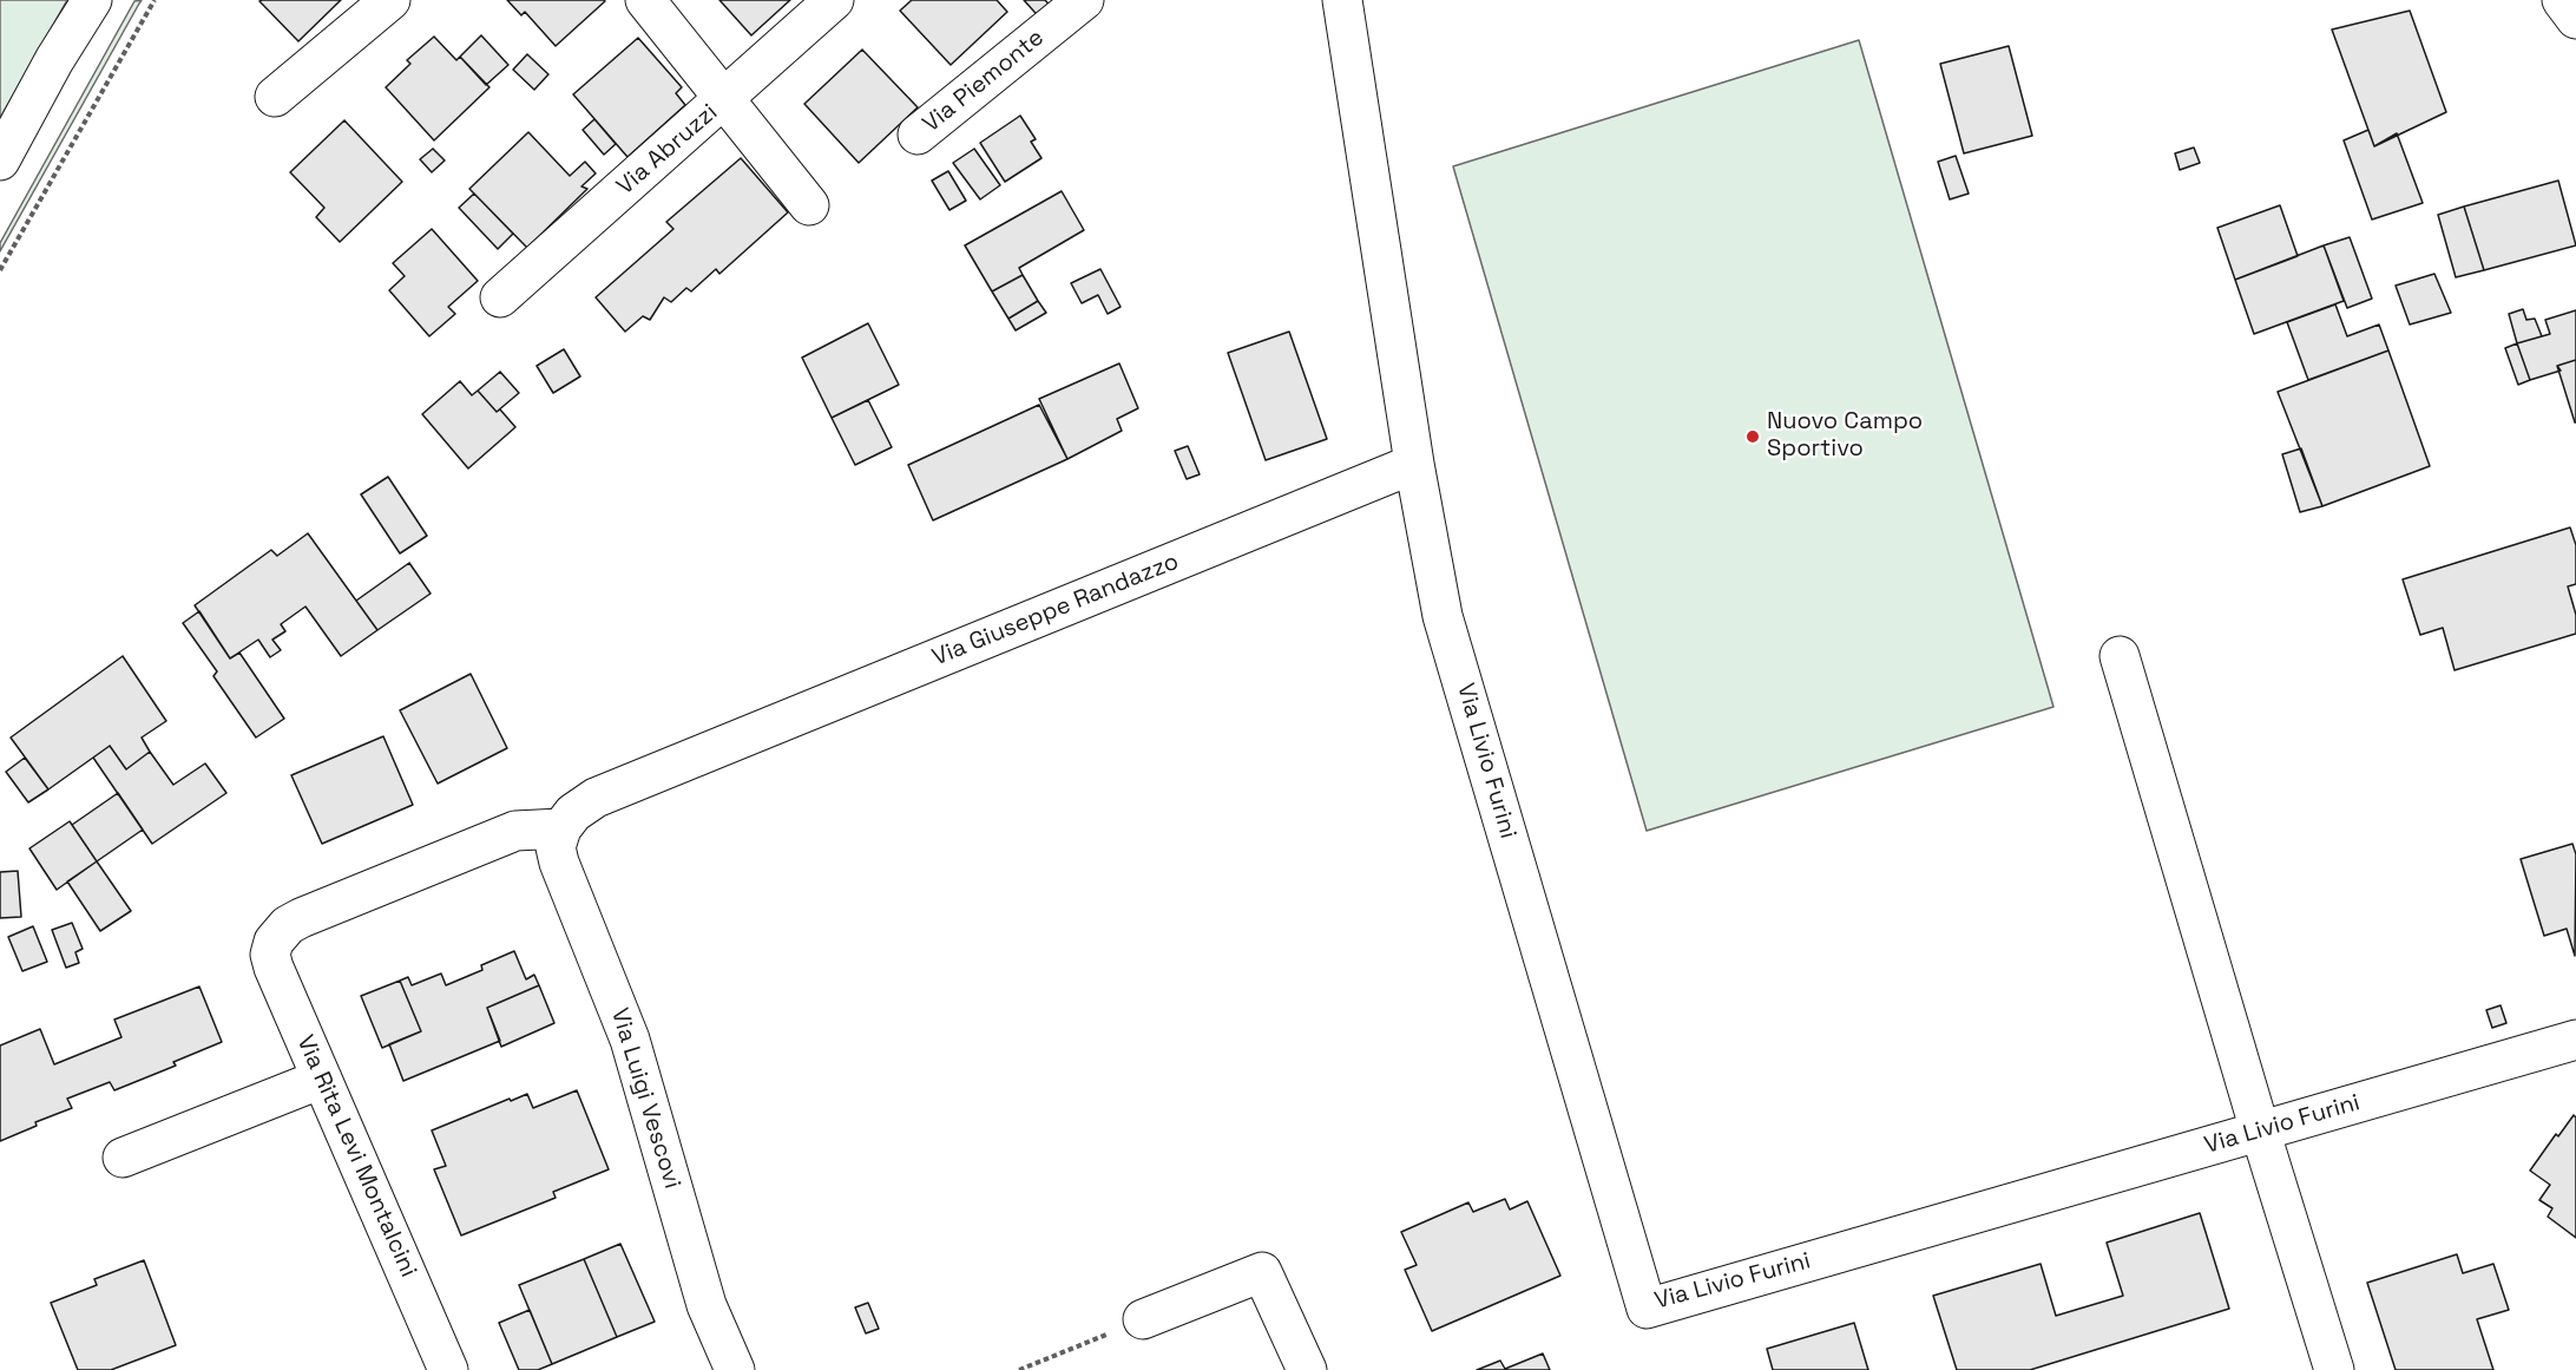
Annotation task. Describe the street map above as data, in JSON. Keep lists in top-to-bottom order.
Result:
{
  "streets": {
    "street": [
      "Via Piemonte",
      "Via Abruzzi",
      "Via Giuseppe Randazzo",
      "Via Livio Furini",
      "Via Luigi Vescovi",
      "Via Rita Levi Montalcini"
    ]
  },
  "crossings": [
    ["Via Giuseppe Randazzo", "Via Livio Furini"],
    ["Via Giuseppe Randazzo", "Via Luigi Vescovi"],
    ["Via Giuseppe Randazzo", "Via Rita Levi Montalcini"],
    ["Via Luigi Vescovi", "Via Rita Levi Montalcini"]
  ],
  "places": ["Nuovo Campo Sportivo"]
}
